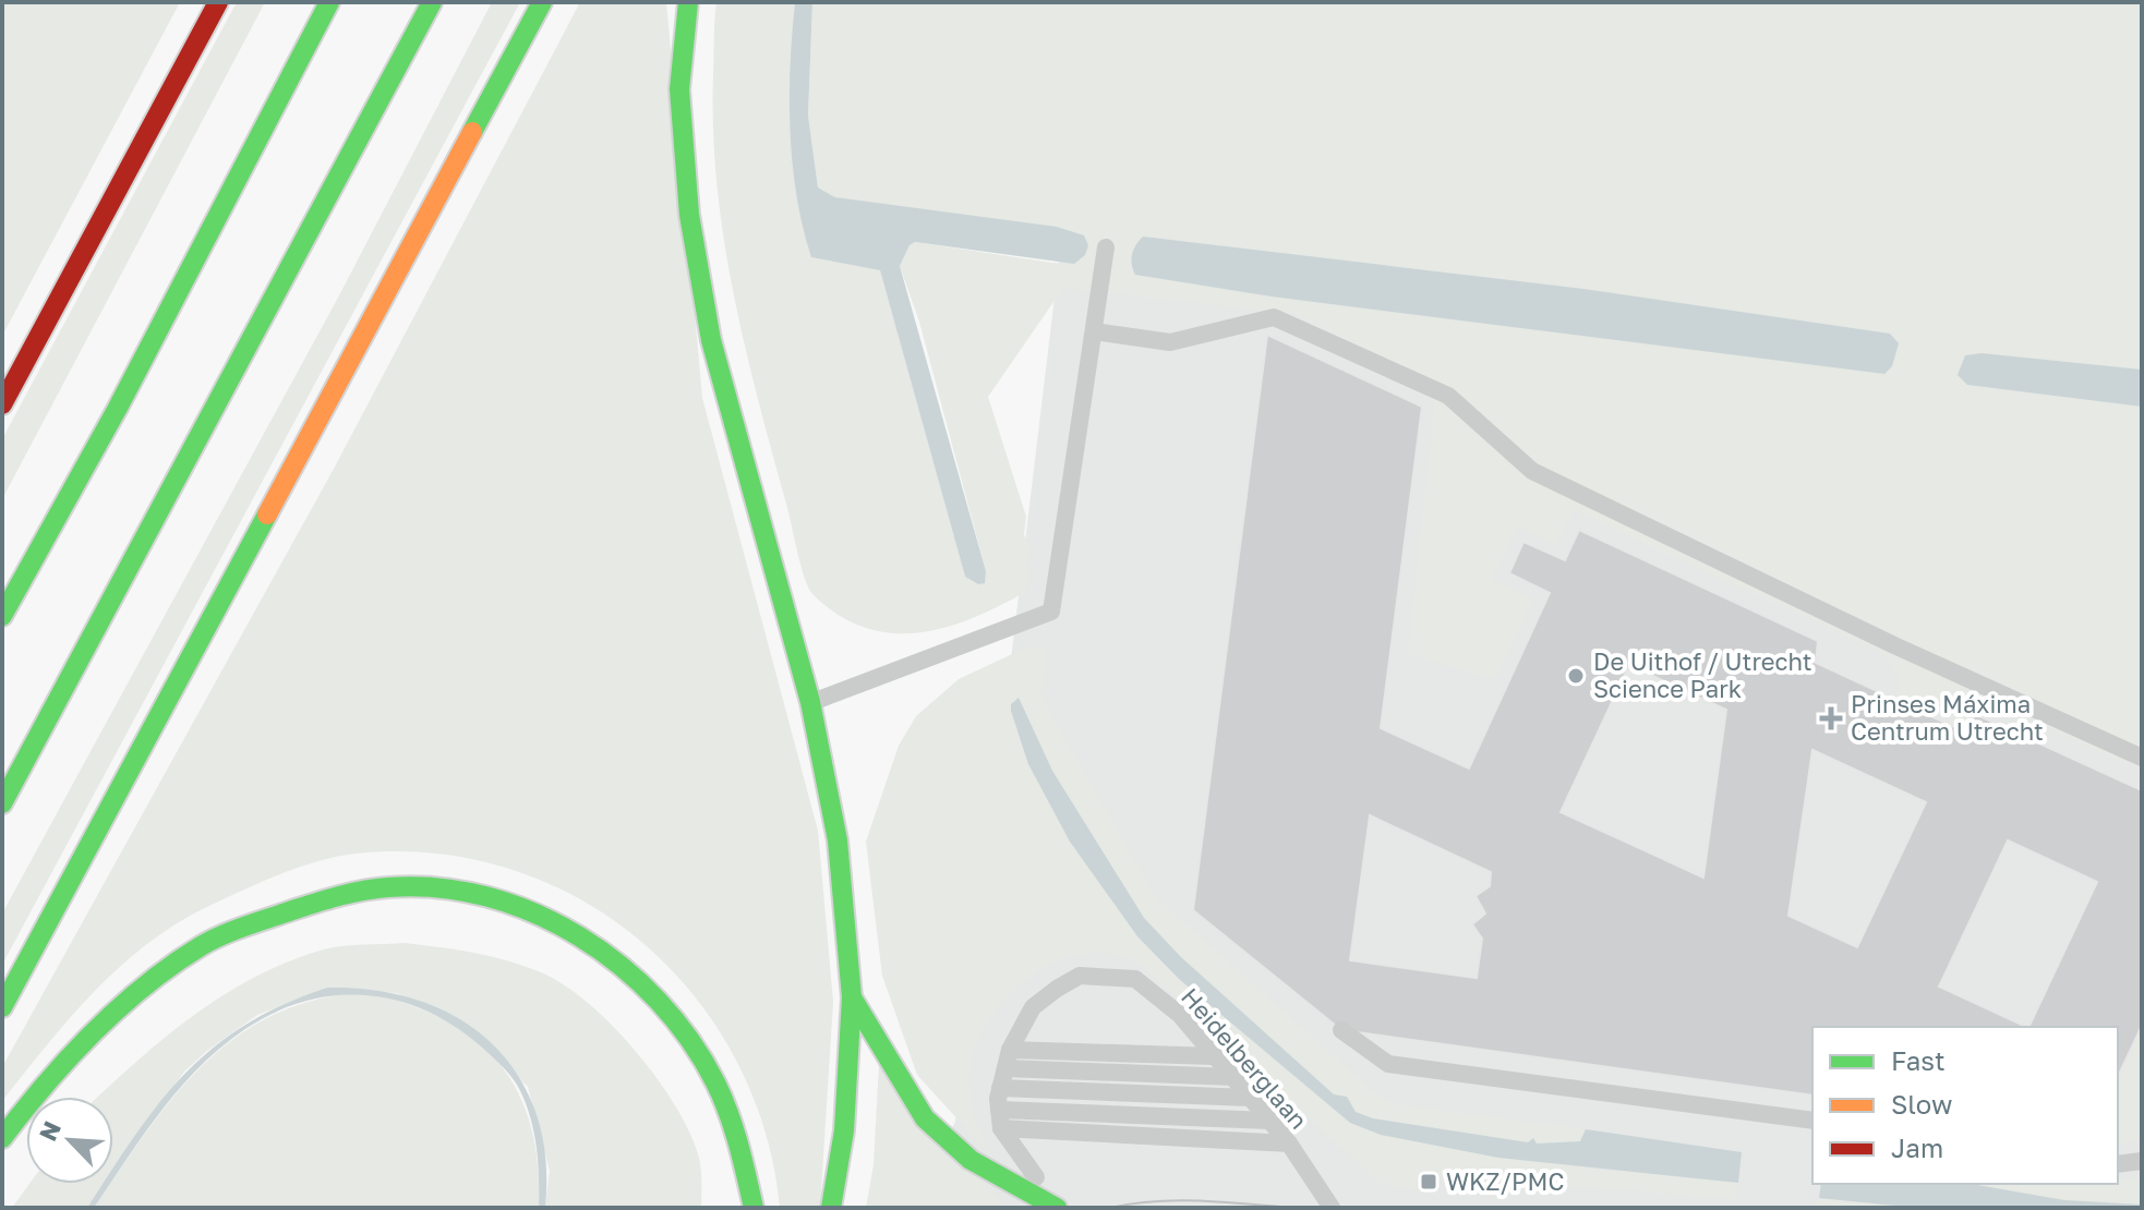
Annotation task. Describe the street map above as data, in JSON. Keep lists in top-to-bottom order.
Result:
{
  "streets": {
    "lane": ["Heidelberglaan"]
  },
  "places": {
    "other": ["De Uithof / Utrecht Science Park"],
    "health": ["Prinses Máxima Centrum Utrecht"],
    "transit": ["WKZ/PMC"]
  },
  "legend": ["Fast", "Slow", "Jam"],
  "north": "top left"
}
